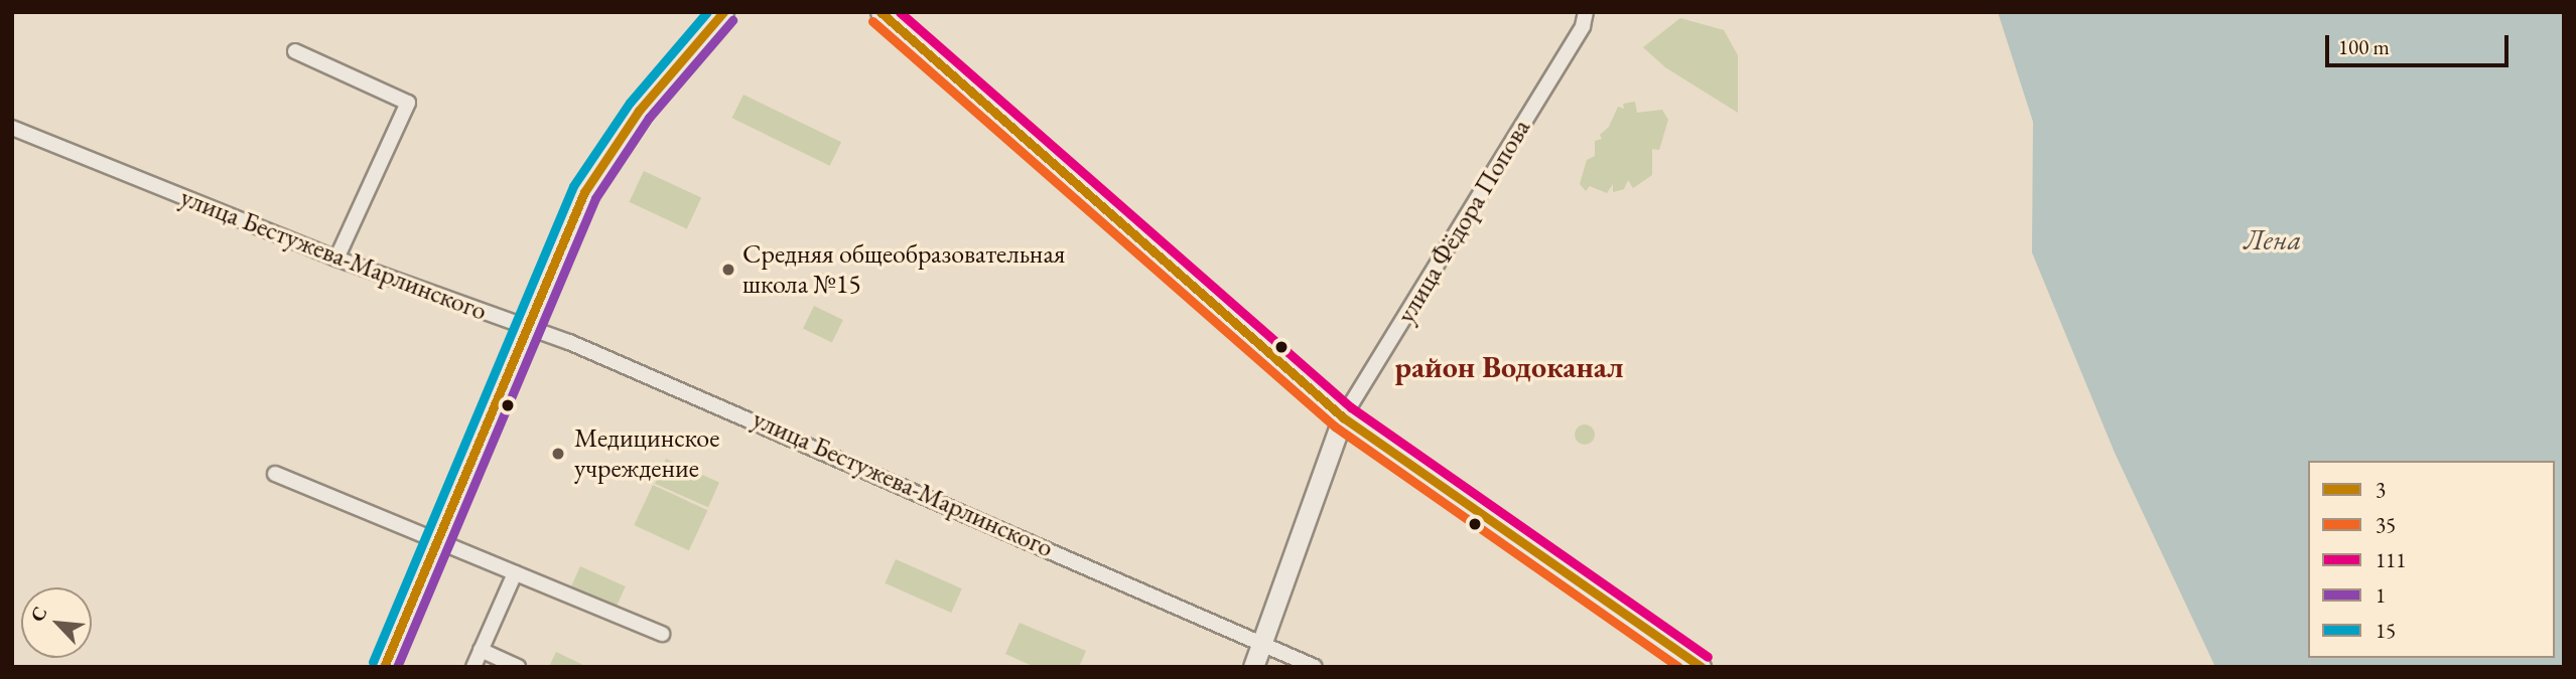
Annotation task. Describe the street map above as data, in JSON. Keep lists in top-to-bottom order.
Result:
{
  "streets": {
    "main road": ["улица Фёдора Попова"],
    "street": ["улица Бестужева-Марлинского"]
  },
  "crossings": [
    ["улица Фёдора Попова", "улица Бестужева-Марлинского"]
  ],
  "districts": ["район Водоканал"],
  "water": ["Лена"],
  "places": ["Средняя общеобразовательная школа №15", "Медицинское учреждение"],
  "lines": [
    "transit line 3",
    "transit line 111",
    "transit line 15",
    "transit line 1",
    "transit line 35"
  ],
  "legend": [
    "3",
    "35",
    "111",
    "1",
    "15"
  ],
  "scale_bar": "100 m",
  "north": "top left"
}
